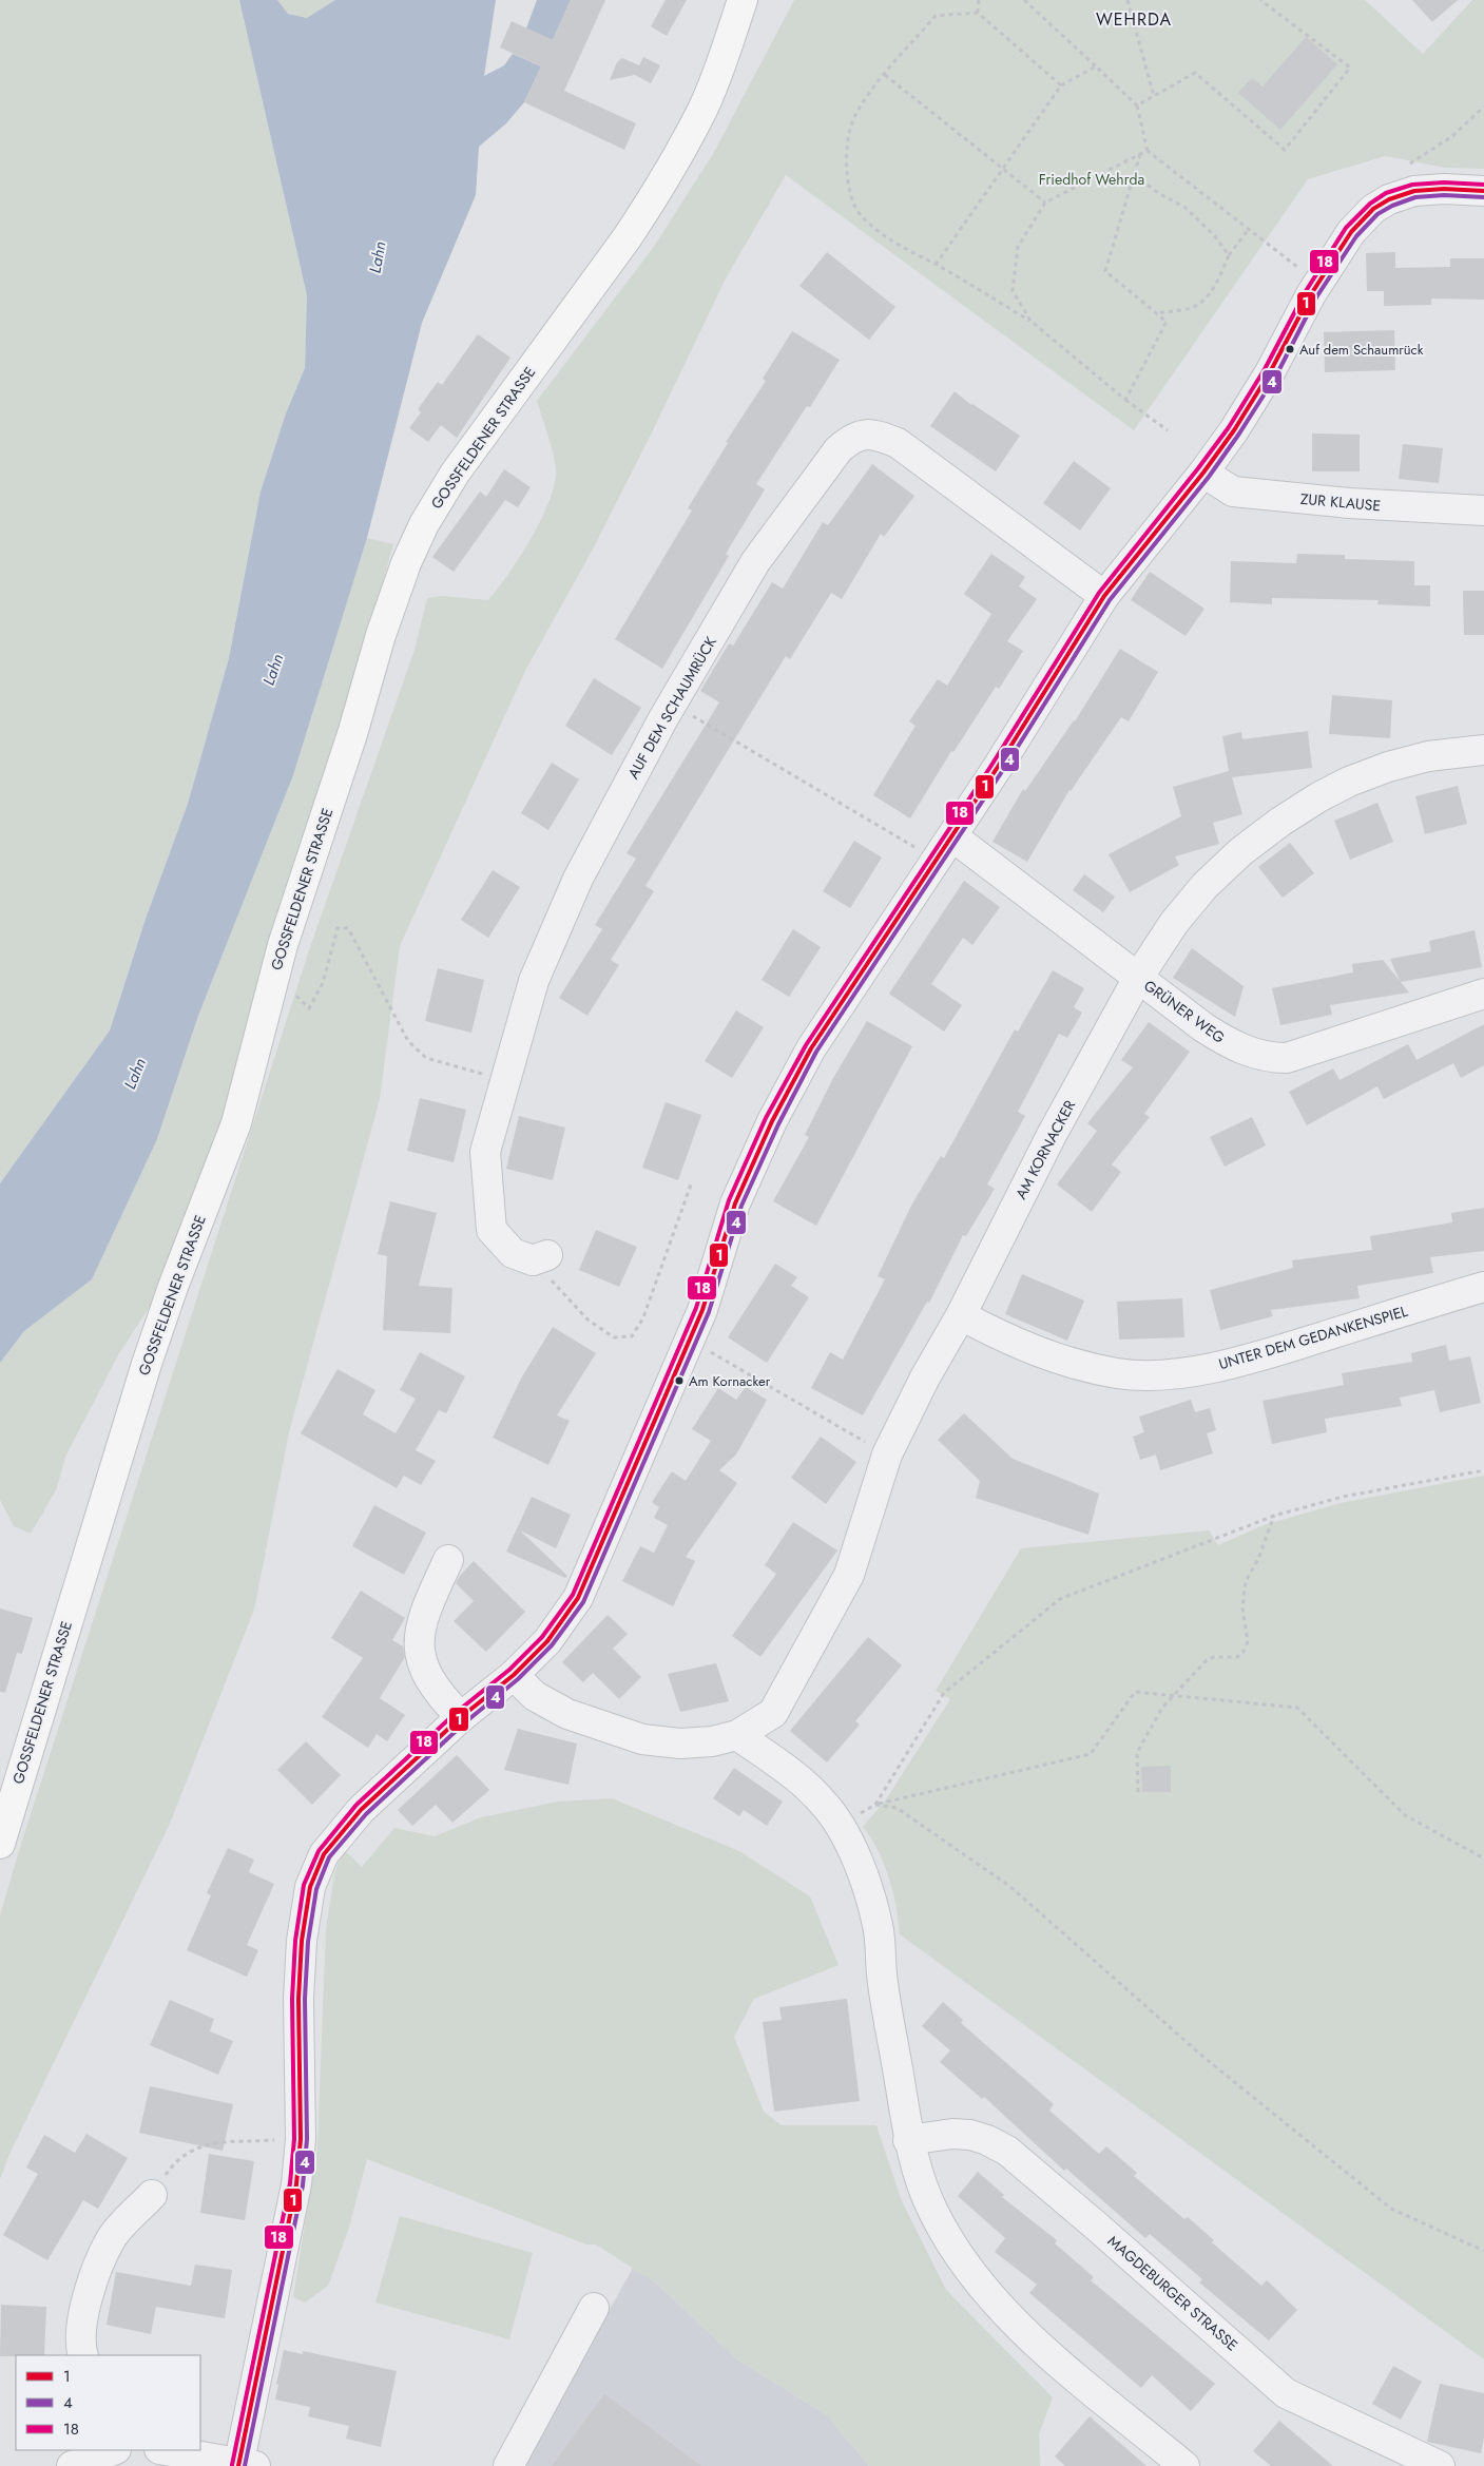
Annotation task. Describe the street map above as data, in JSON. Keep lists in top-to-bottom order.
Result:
{
  "streets": {
    "main road": ["GOSSFELDENER STRASSE"],
    "street": [
      "ZUR KLAUSE",
      "AUF DEM SCHAUMRÜCK",
      "GRÜNER WEG",
      "AM KORNACKER",
      "UNTER DEM GEDANKENSPIEL",
      "MAGDEBURGER STRASSE"
    ]
  },
  "crossings": [
    ["GRÜNER WEG", "AM KORNACKER"],
    ["AM KORNACKER", "UNTER DEM GEDANKENSPIEL"]
  ],
  "districts": ["WEHRDA"],
  "water": ["Lahn"],
  "parks": ["Friedhof Wehrda"],
  "places": ["Auf dem Schaumrück", "Am Kornacker"],
  "lines": ["transit line 18", "transit line 1", "transit line 4"],
  "legend": ["1", "4", "18"]
}
